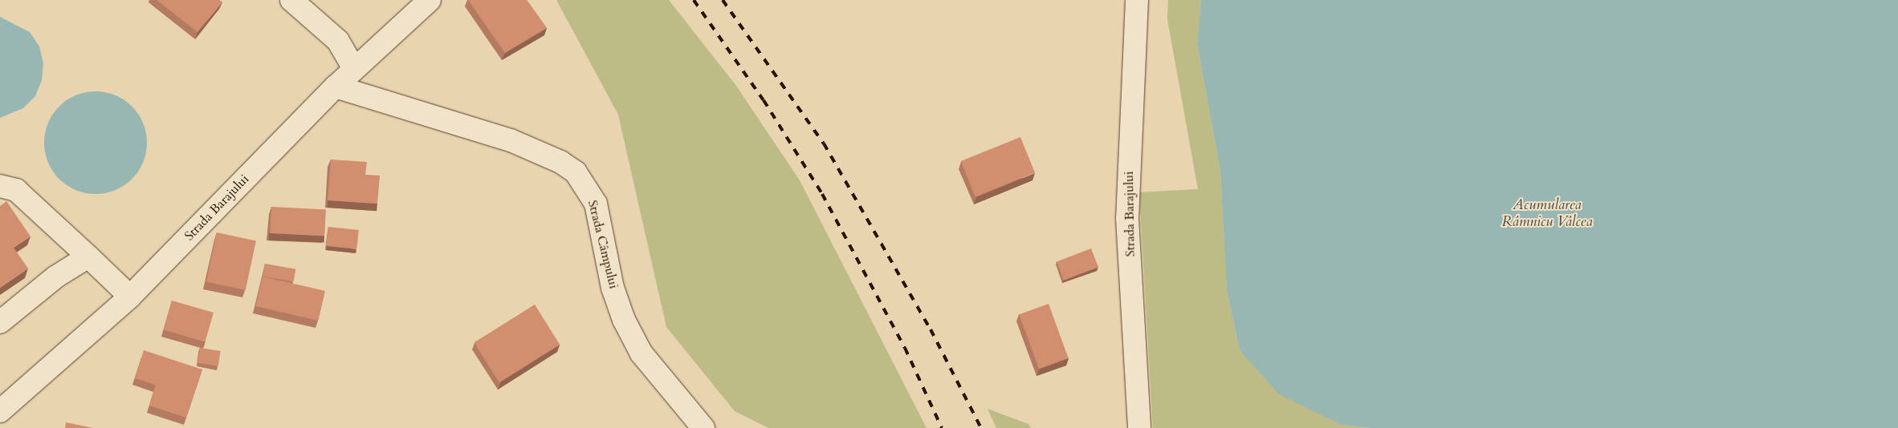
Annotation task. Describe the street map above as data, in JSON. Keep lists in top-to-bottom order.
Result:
{
  "streets": {
    "street": ["Strada Barajului", "Strada Câmpului"]
  },
  "crossings": [
    ["Strada Barajului", "Strada Câmpului"]
  ],
  "water": ["Acumularea Râmnicu Vâlcea"]
}
